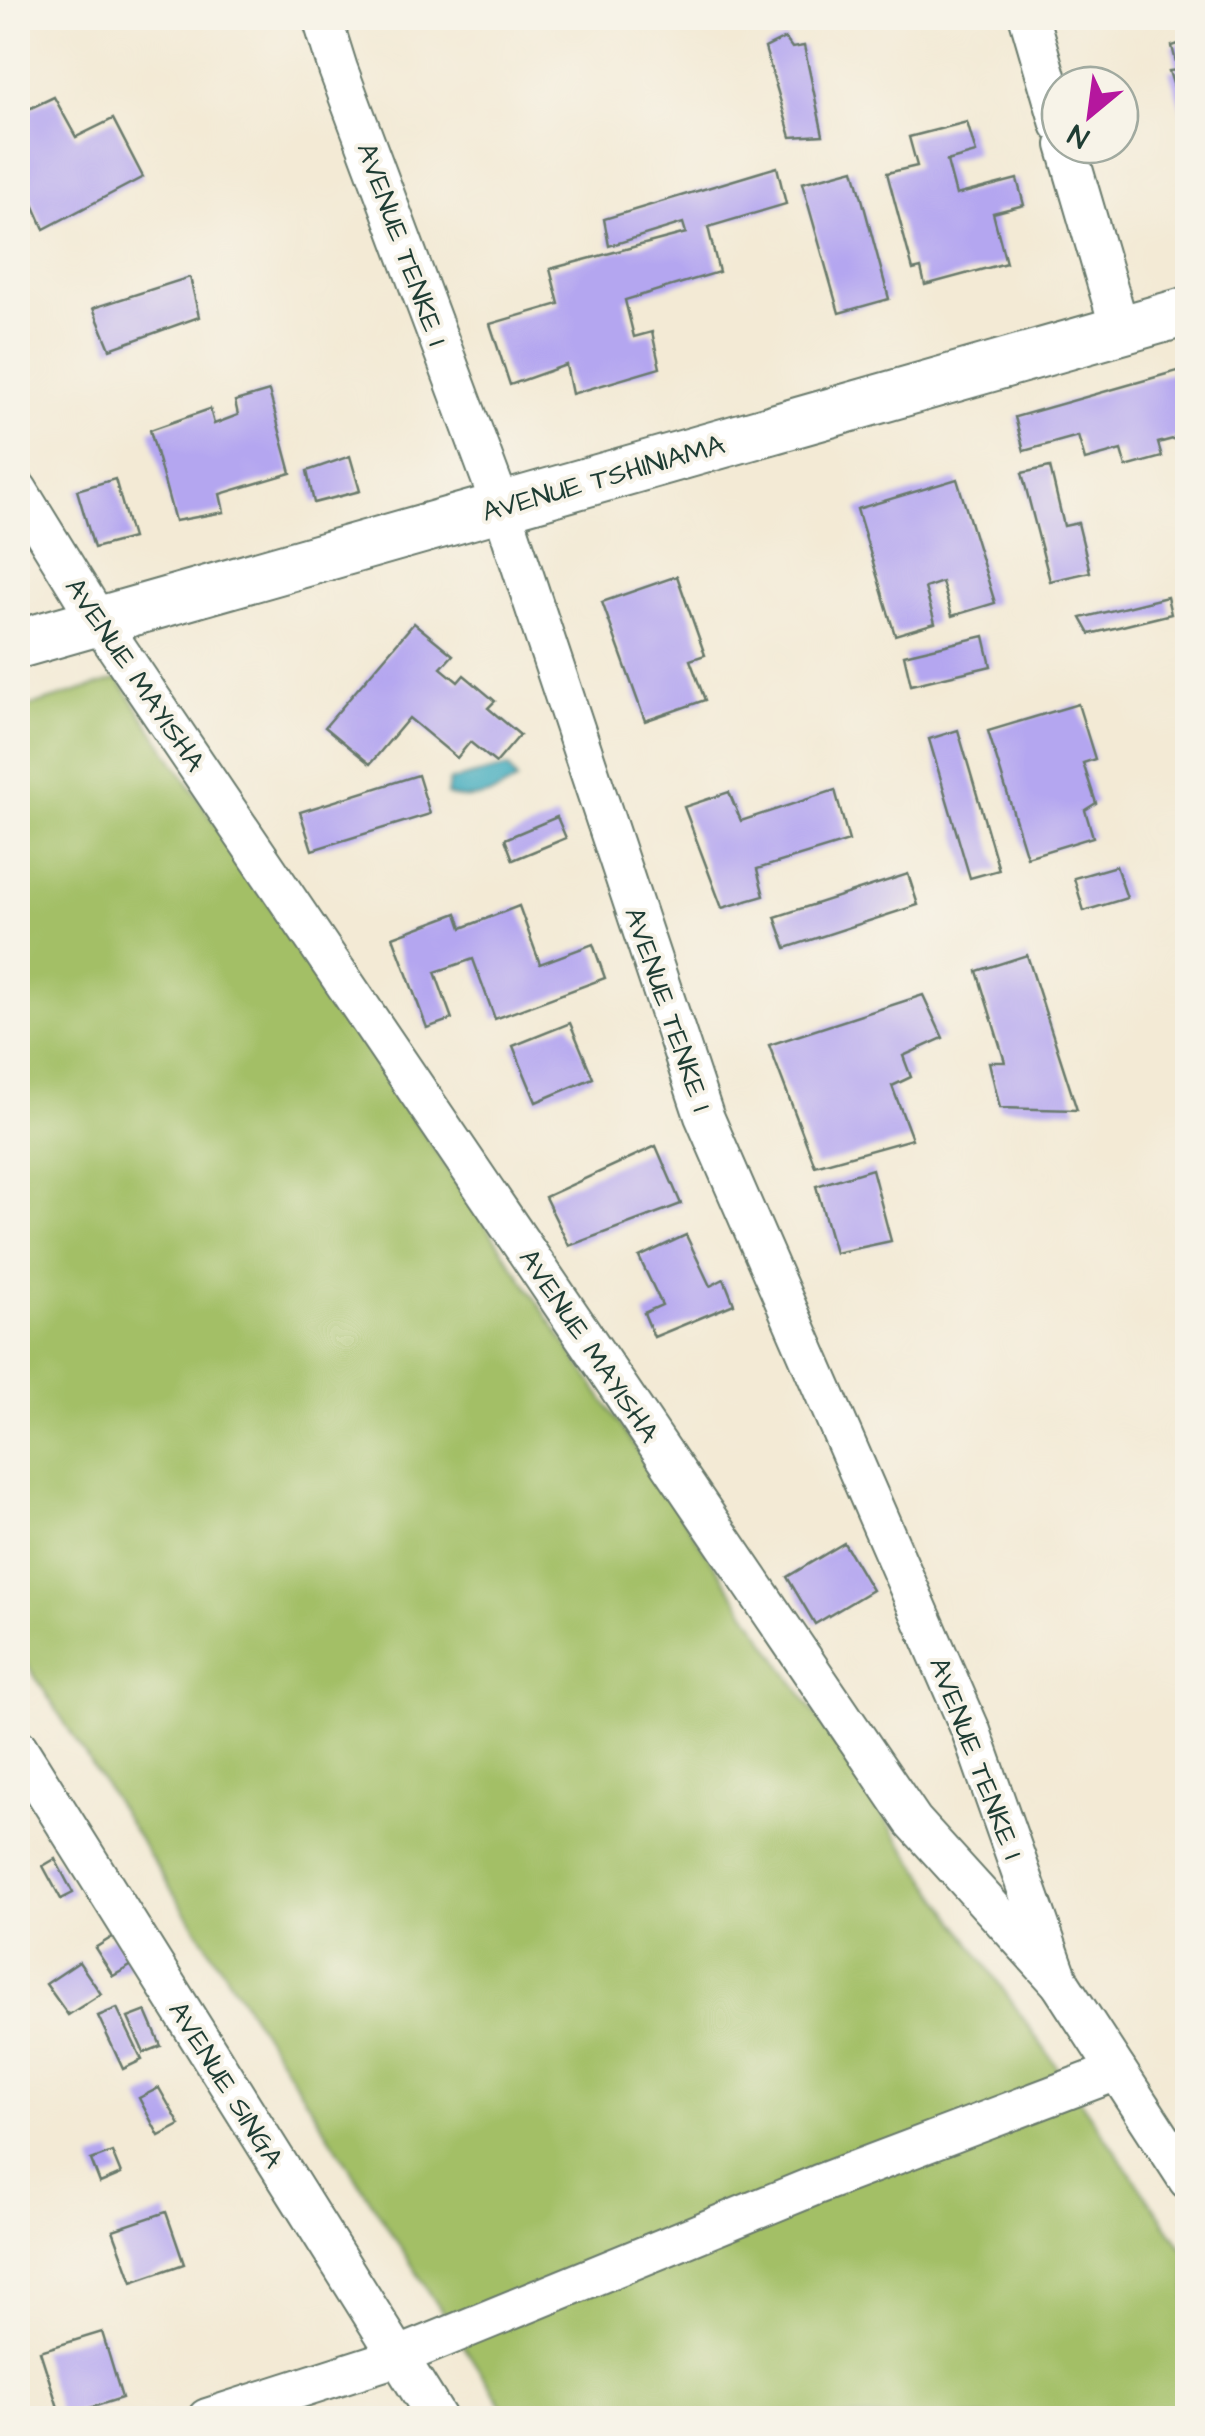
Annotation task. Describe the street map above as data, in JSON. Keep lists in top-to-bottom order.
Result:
{
  "streets": {
    "street": [
      "AVENUE TENKE I",
      "AVENUE TSHINIAMA",
      "AVENUE MAYISHA",
      "AVENUE SINGA"
    ]
  },
  "crossings": [
    ["AVENUE TENKE I", "AVENUE TSHINIAMA"],
    ["AVENUE TENKE I", "AVENUE MAYISHA"],
    ["AVENUE TSHINIAMA", "AVENUE MAYISHA"]
  ],
  "north": "bottom left"
}
